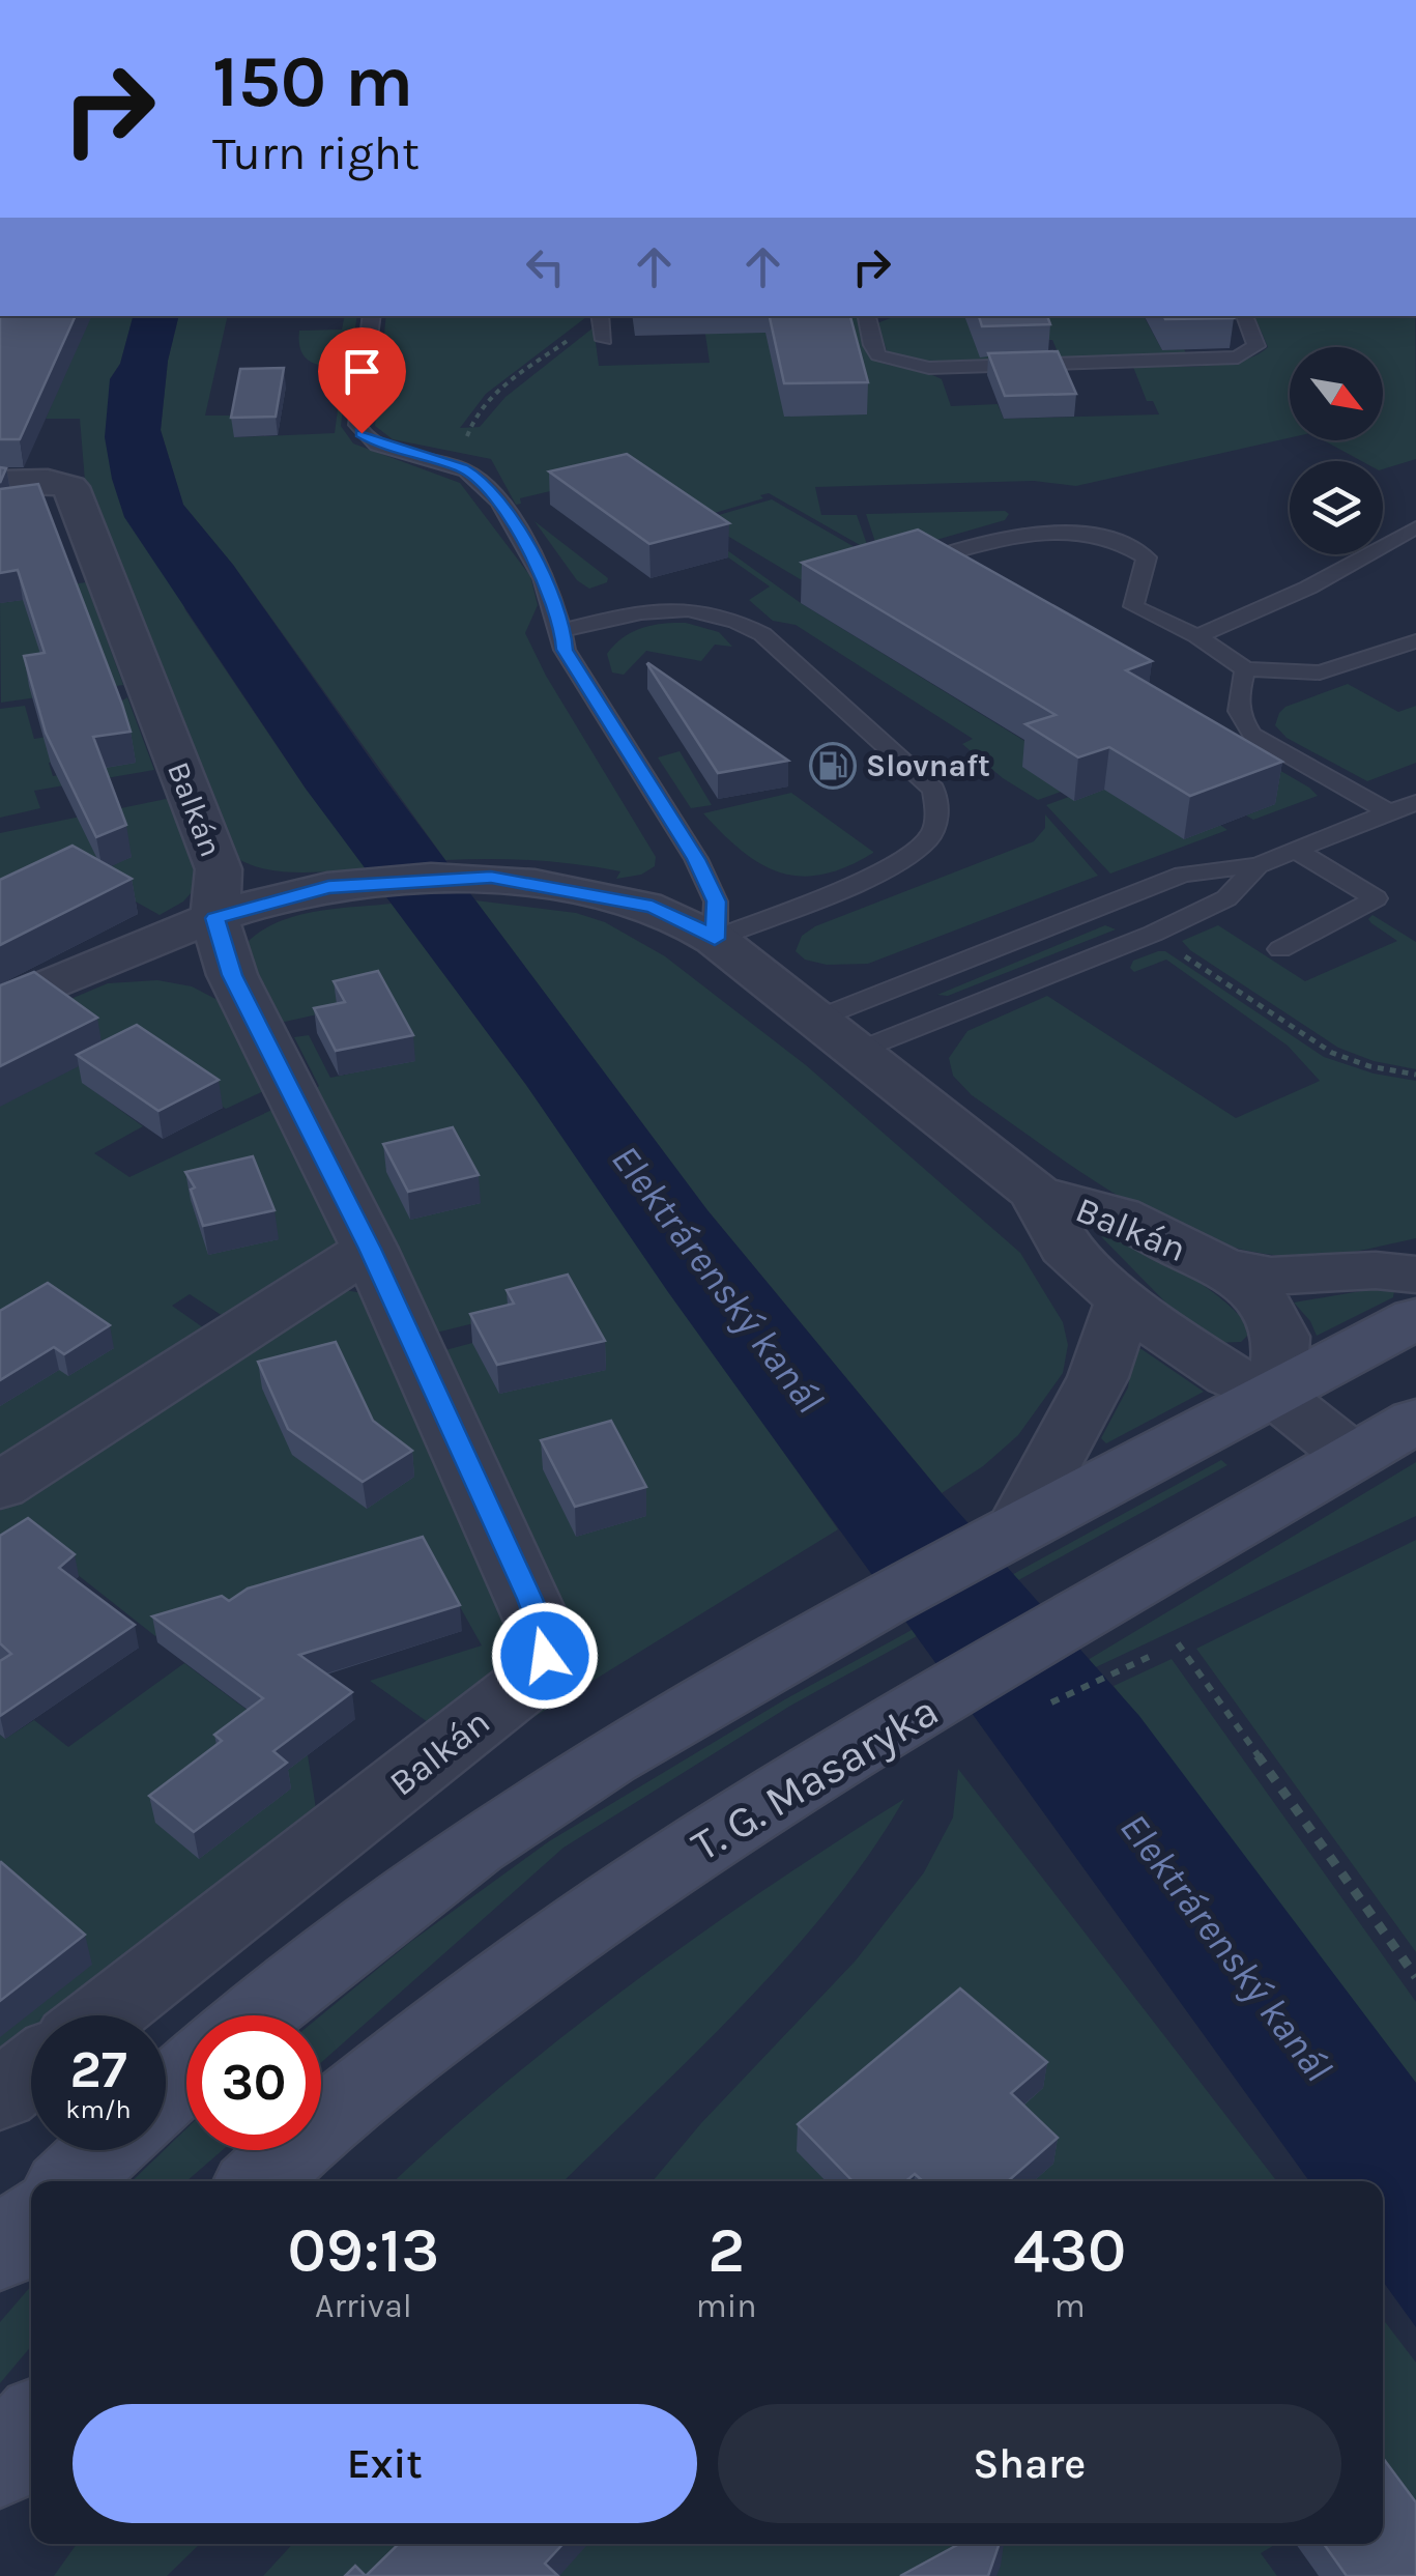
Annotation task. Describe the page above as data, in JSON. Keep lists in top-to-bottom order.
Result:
{
  "streets": {
    "street": ["Balkán", "T. G. Masaryka"]
  },
  "crossings": [
    ["Balkán", "T. G. Masaryka"]
  ],
  "water": ["Elektrárenský kanál"],
  "places": {
    "fuel station": ["Slovnaft"]
  },
  "north": "bottom right",
  "page": {
    "turn": ["150 m", "Turn right"],
    "speed": "27 km/h",
    "limit": "30",
    "eta": [
      "09:13",
      "Arrival",
      "2",
      "min",
      "430",
      "m"
    ],
    "buttons": ["Exit", "Share"]
  }
}
